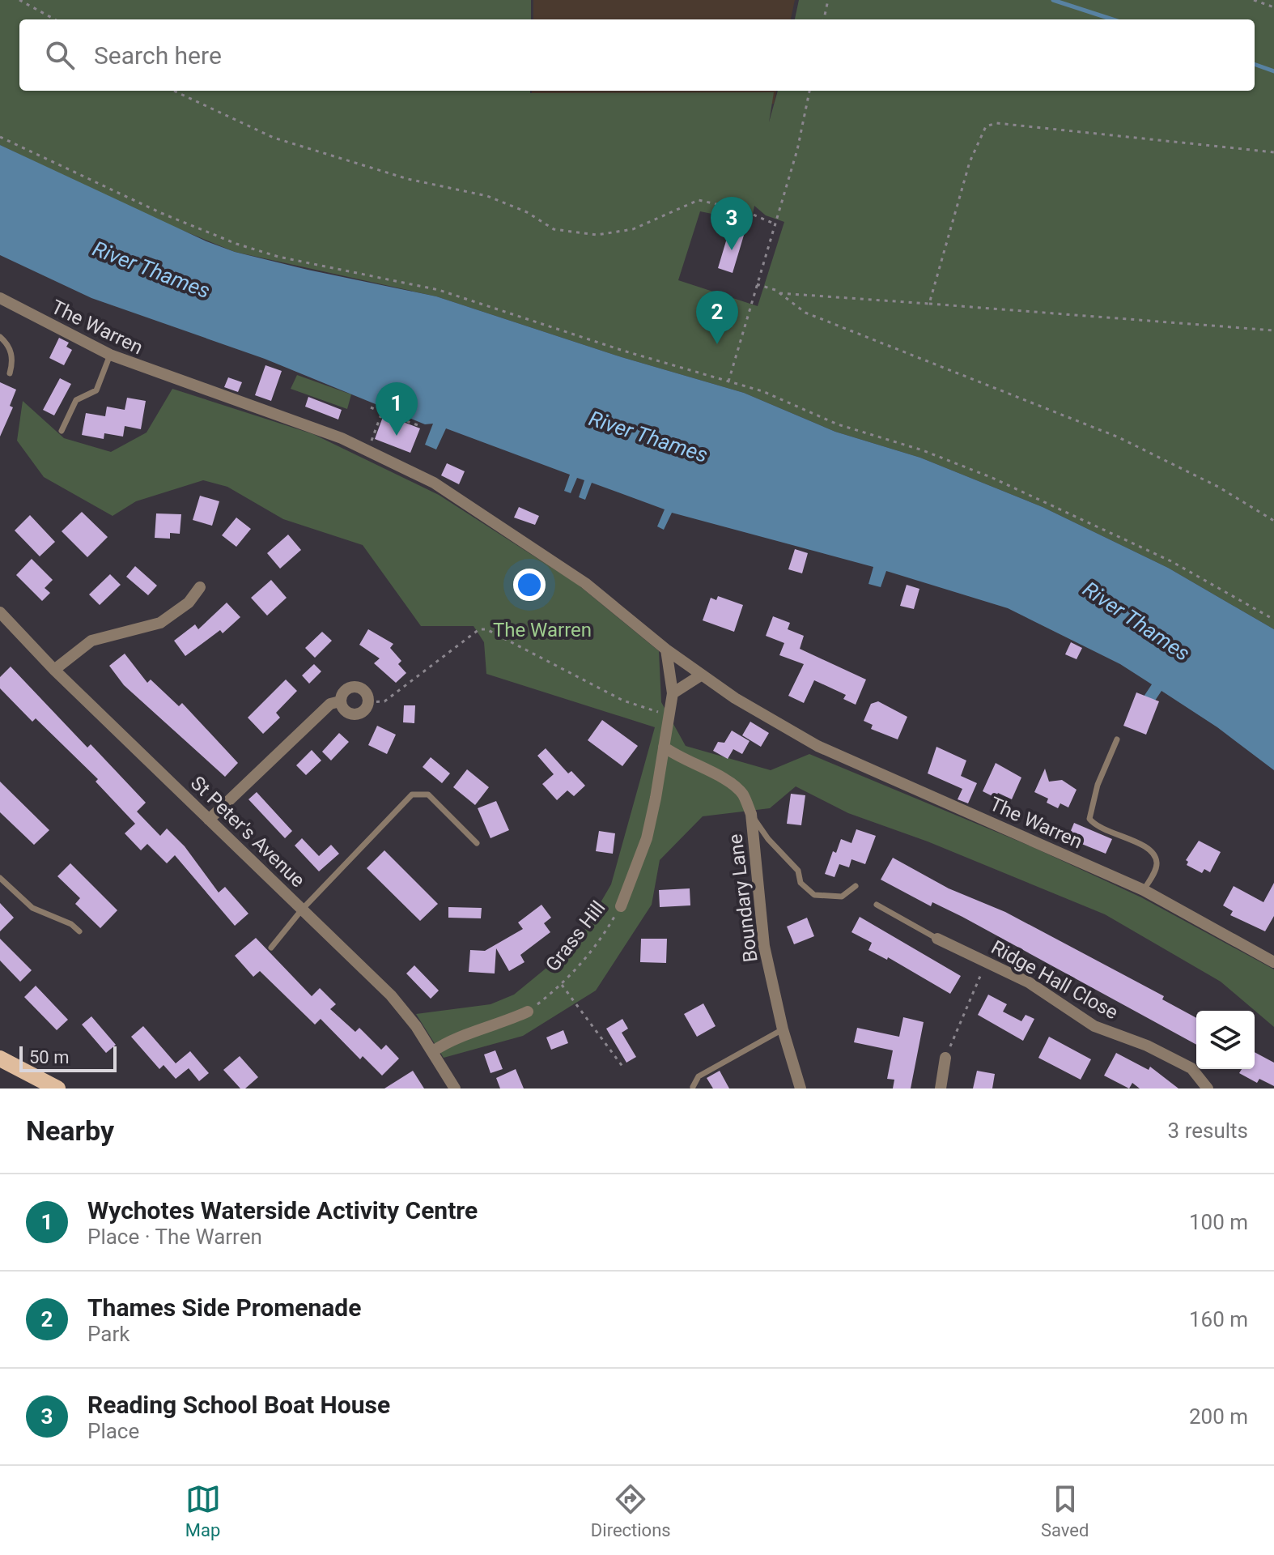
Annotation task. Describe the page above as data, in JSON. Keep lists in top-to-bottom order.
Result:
{
  "streets": {
    "street": [
      "The Warren",
      "St Peter's Avenue",
      "Boundary Lane",
      "Grass Hill",
      "Ridge Hall Close"
    ]
  },
  "crossings": [
    ["The Warren", "Grass Hill"],
    ["Boundary Lane", "Grass Hill"]
  ],
  "water": ["River Thames"],
  "parks": ["The Warren"],
  "scale_bar": "50 m",
  "page": {
    "search": "Search here",
    "pins": ["3", "2", "1"],
    "scale": "50 m",
    "heading": ["Nearby", "3 results"],
    "list": [
      {
        "mark": "1",
        "name": "Wychotes Waterside Activity Centre",
        "note": "Place · The Warren",
        "value": "100 m"
      },
      {
        "mark": "2",
        "name": "Thames Side Promenade",
        "note": "Park",
        "value": "160 m"
      },
      {
        "mark": "3",
        "name": "Reading School Boat House",
        "note": "Place",
        "value": "200 m"
      }
    ],
    "nav": ["Map", "Directions", "Saved"]
  }
}
